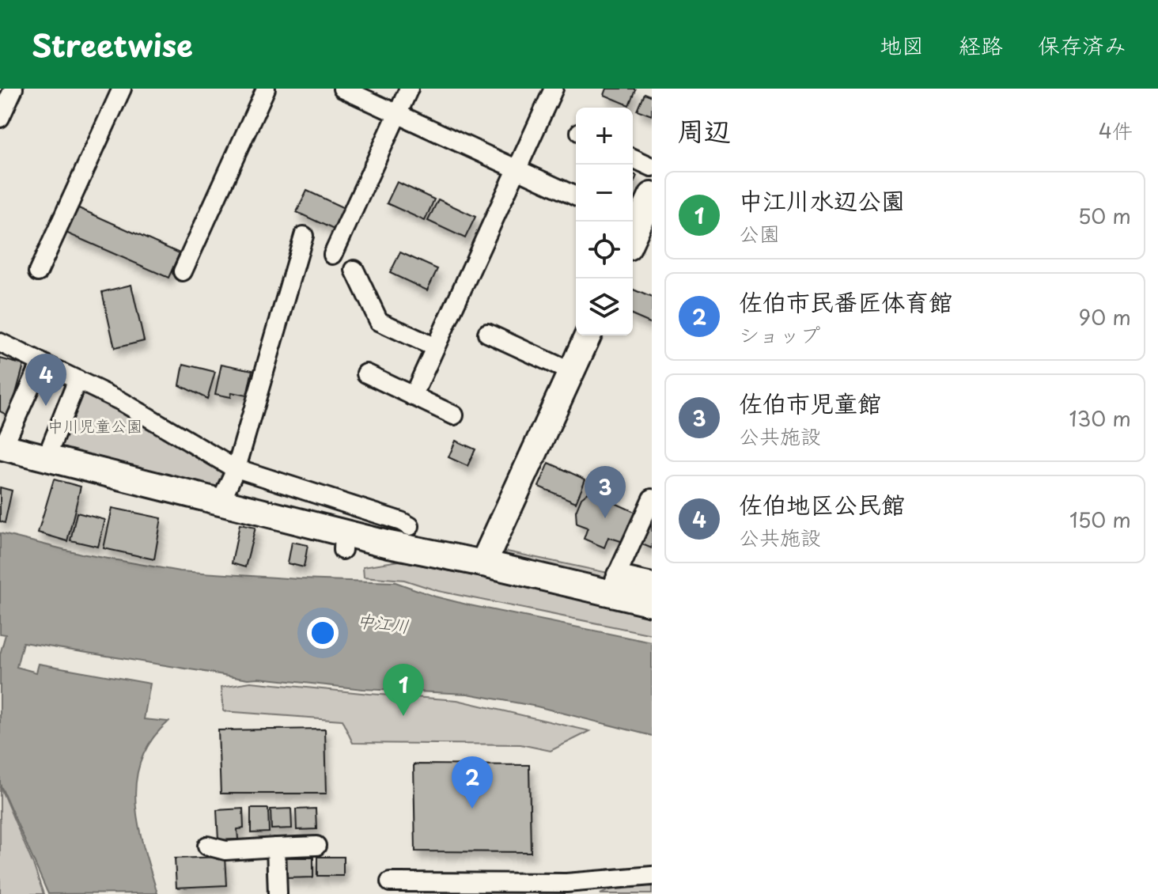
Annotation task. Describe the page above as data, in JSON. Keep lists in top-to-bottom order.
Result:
{
  "water": ["中江川"],
  "parks": ["中川児童公園"],
  "page": {
    "header": "Streetwise",
    "nav": ["地図", "経路", "保存済み"],
    "heading": ["周辺", "4件"],
    "map_buttons": ["+", "−"],
    "list": [
      {
        "mark": "1",
        "name": "中江川水辺公園",
        "note": "公園",
        "value": "50 m"
      },
      {
        "mark": "2",
        "name": "佐伯市民番匠体育館",
        "note": "ショップ",
        "value": "90 m"
      },
      {
        "mark": "3",
        "name": "佐伯市児童館",
        "note": "公共施設",
        "value": "130 m"
      },
      {
        "mark": "4",
        "name": "佐伯地区公民館",
        "note": "公共施設",
        "value": "150 m"
      }
    ],
    "pins": [
      "4",
      "3",
      "1",
      "2"
    ]
  }
}
